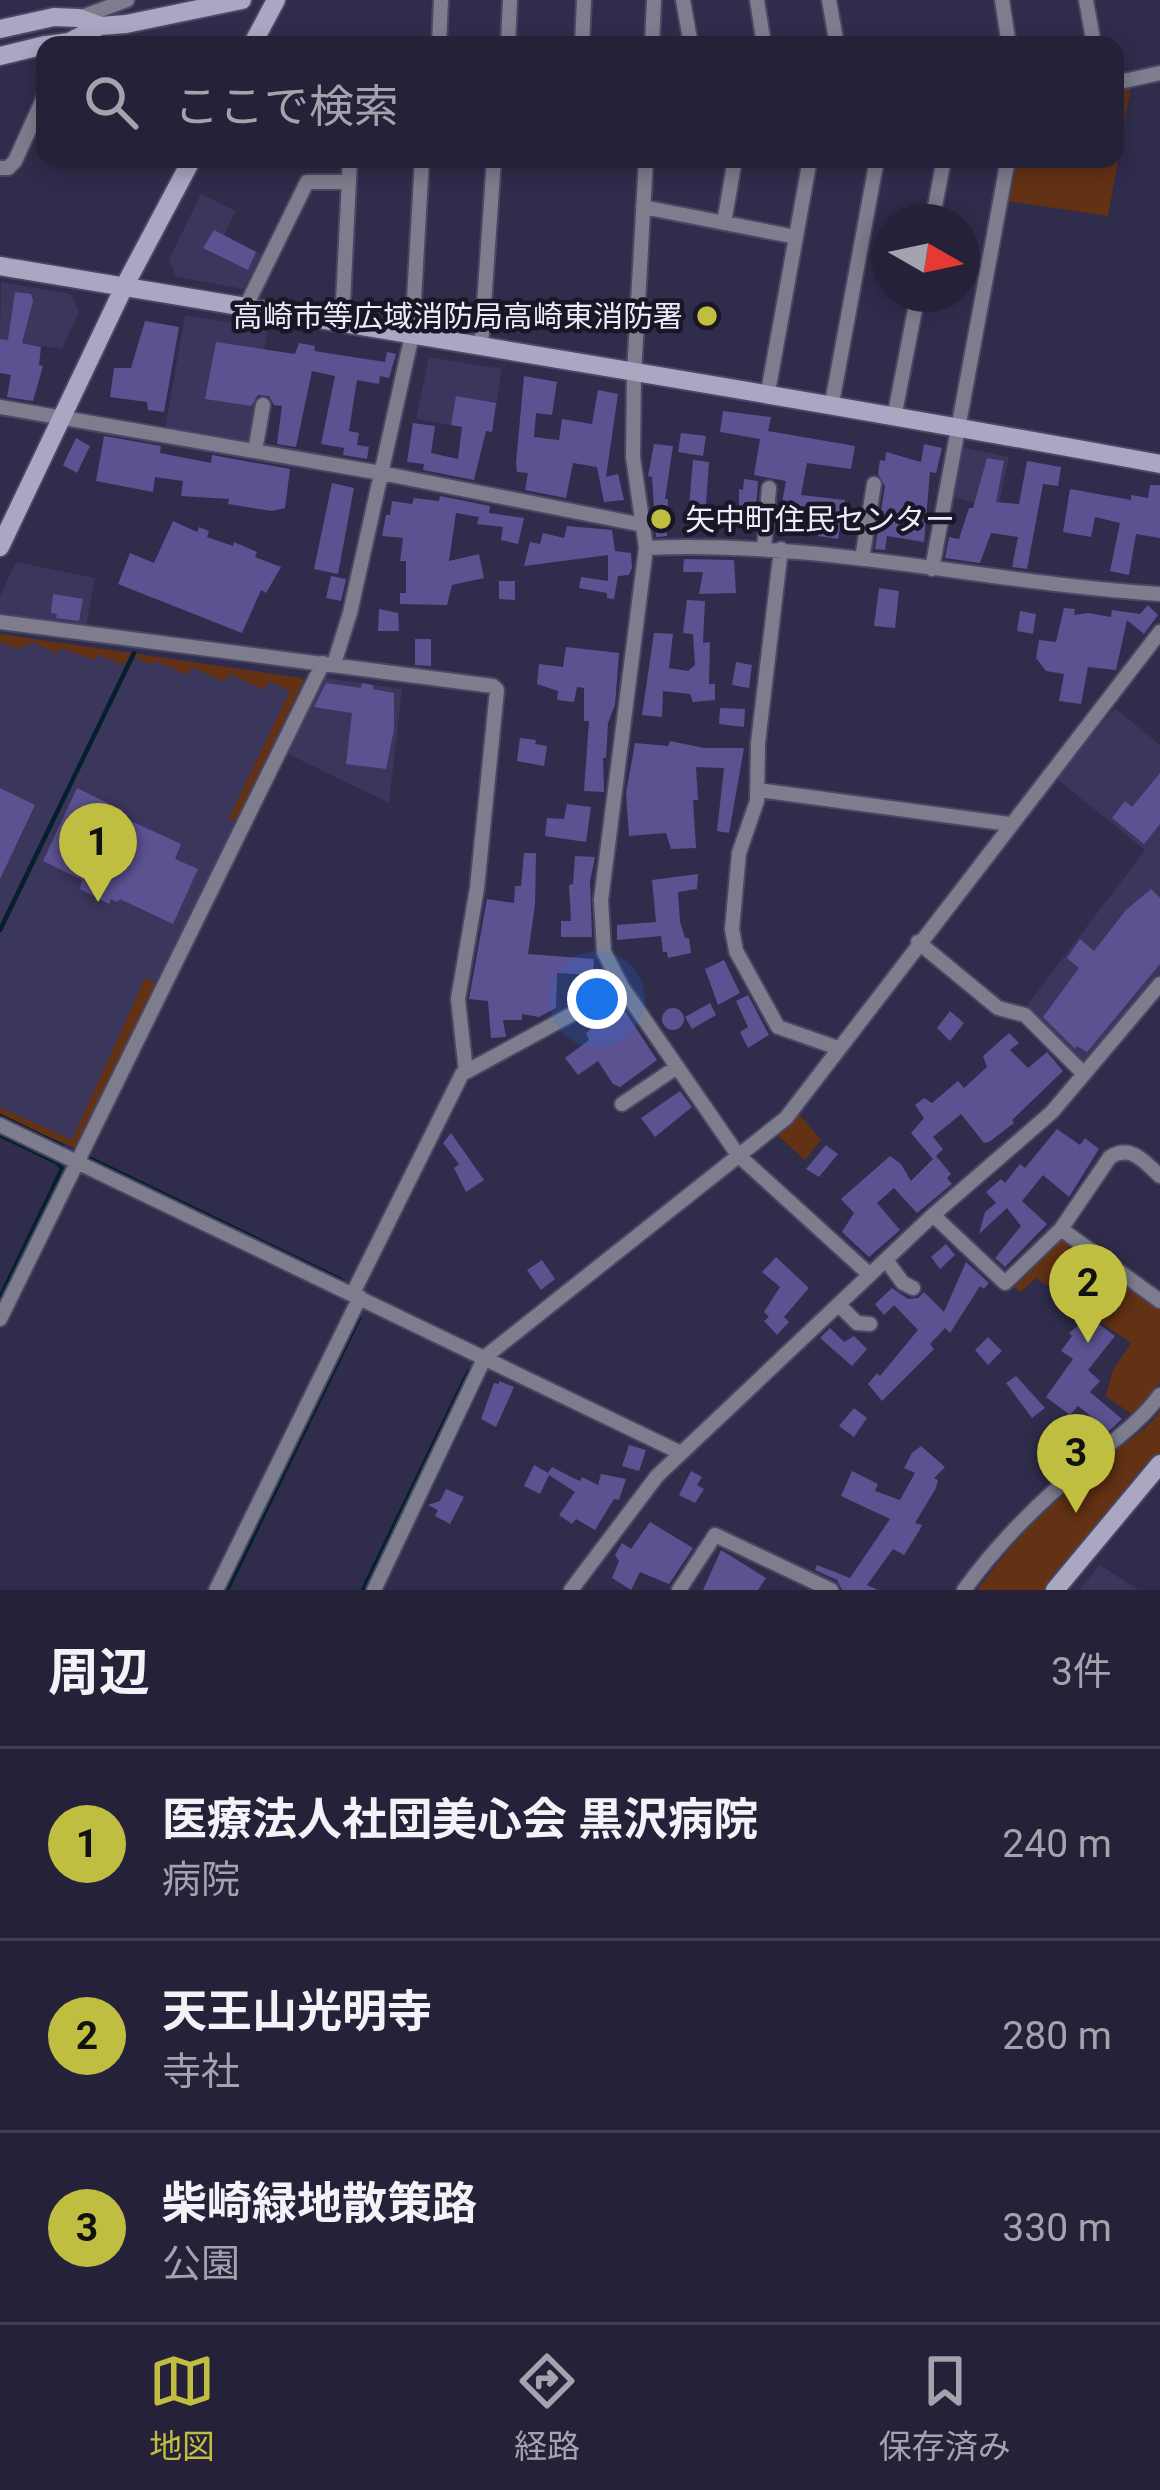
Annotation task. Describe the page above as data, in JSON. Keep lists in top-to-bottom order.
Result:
{
  "places": ["高崎市等広域消防局高崎東消防署", "矢中町住民センター"],
  "north": "right",
  "page": {
    "search": "ここで検索",
    "pins": ["1", "2", "3"],
    "heading": ["周辺", "3件"],
    "list": [
      {
        "mark": "1",
        "name": "医療法人社団美心会 黒沢病院",
        "note": "病院",
        "value": "240 m"
      },
      {
        "mark": "2",
        "name": "天王山光明寺",
        "note": "寺社",
        "value": "280 m"
      },
      {
        "mark": "3",
        "name": "柴崎緑地散策路",
        "note": "公園",
        "value": "330 m"
      }
    ],
    "nav": ["地図", "経路", "保存済み"]
  }
}
